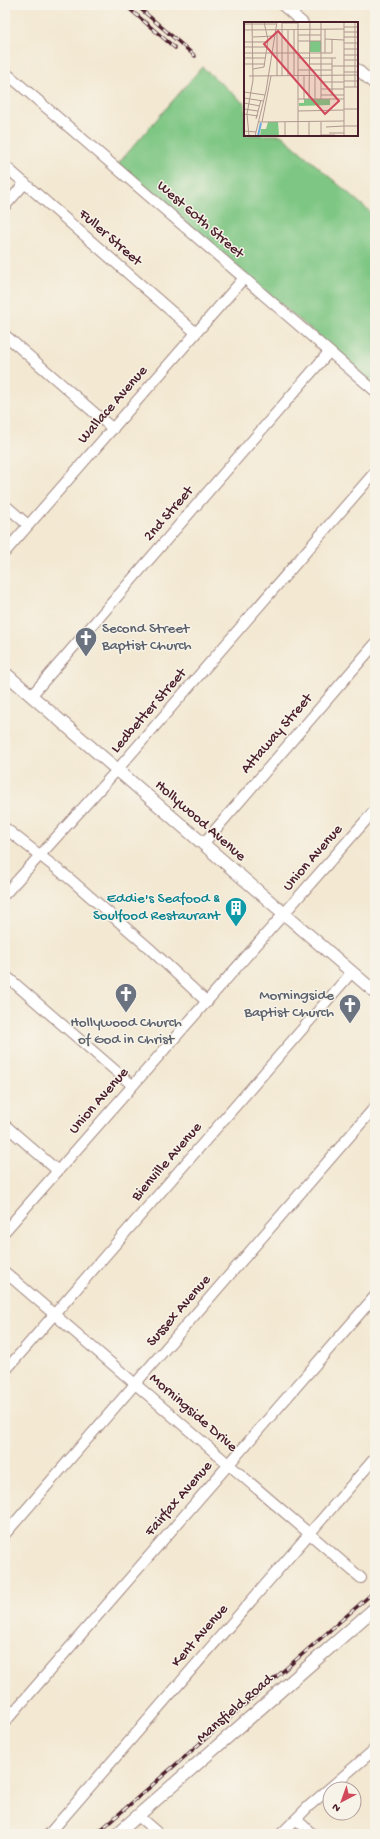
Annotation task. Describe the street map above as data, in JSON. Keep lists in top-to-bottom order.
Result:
{
  "streets": {
    "main road": ["Hollywood Avenue", "Mansfield Road"],
    "street": [
      "West 60th Street",
      "Fuller Street",
      "Wallace Avenue",
      "2nd Street",
      "Ledbetter Street",
      "Attaway Street",
      "Union Avenue",
      "Bienville Avenue",
      "Sussex Avenue",
      "Morningside Drive",
      "Fairfax Avenue",
      "Kent Avenue"
    ]
  },
  "crossings": [
    ["West 60th Street", "Wallace Avenue"],
    ["West 60th Street", "2nd Street"],
    ["Fuller Street", "Wallace Avenue"],
    ["2nd Street", "Hollywood Avenue"],
    ["Ledbetter Street", "Hollywood Avenue"],
    ["Attaway Street", "Hollywood Avenue"],
    ["Hollywood Avenue", "Union Avenue"],
    ["Hollywood Avenue", "Bienville Avenue"],
    ["Bienville Avenue", "Morningside Drive"],
    ["Sussex Avenue", "Morningside Drive"],
    ["Morningside Drive", "Fairfax Avenue"],
    ["Morningside Drive", "Kent Avenue"]
  ],
  "places": {
    "church": ["Second Street Baptist Church", "Hollywood Church of God in Christ", "Morningside Baptist Church"],
    "building": ["Eddie's Seafood & Soulfood Restaurant"]
  },
  "north": "bottom left"
}
